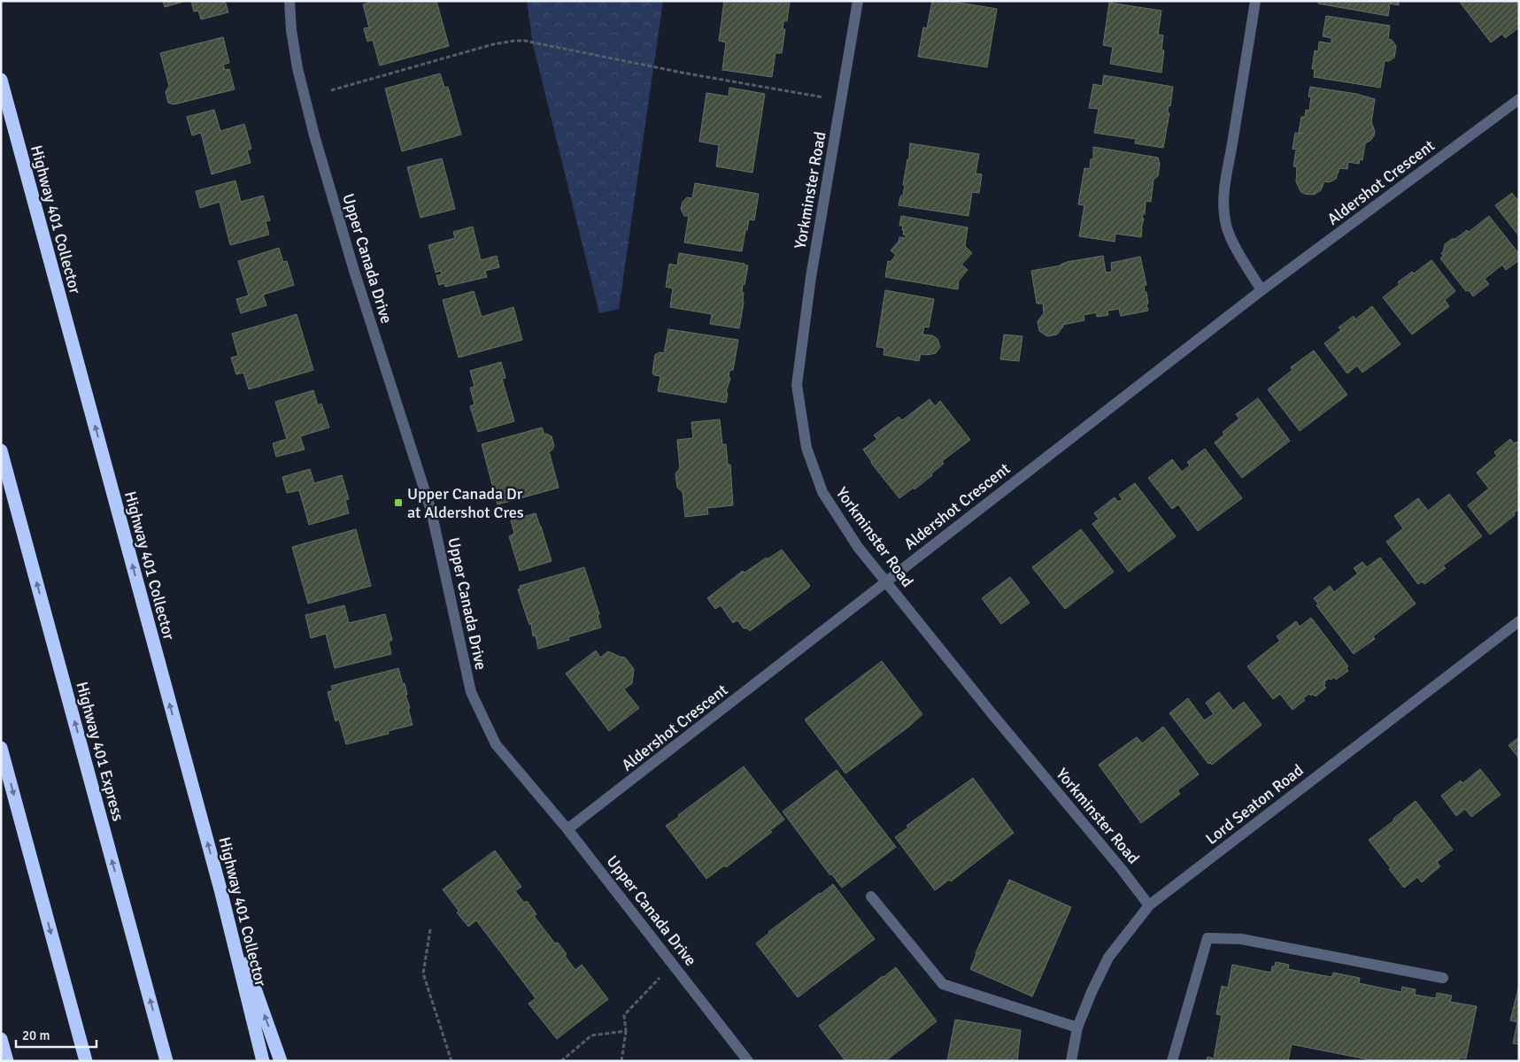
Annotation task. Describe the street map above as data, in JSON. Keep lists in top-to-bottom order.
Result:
{
  "streets": {
    "highway": ["Highway 401 Collector", "Highway 401 Express"],
    "street": [
      "Aldershot Crescent",
      "Yorkminster Road",
      "Upper Canada Drive",
      "Lord Seaton Road"
    ]
  },
  "crossings": [
    ["Aldershot Crescent", "Yorkminster Road"],
    ["Aldershot Crescent", "Upper Canada Drive"],
    ["Yorkminster Road", "Lord Seaton Road"]
  ],
  "one_way": ["Highway 401 Collector"],
  "places": {
    "transit": ["Upper Canada Dr at Aldershot Cres"]
  },
  "scale_bar": "20 m"
}
